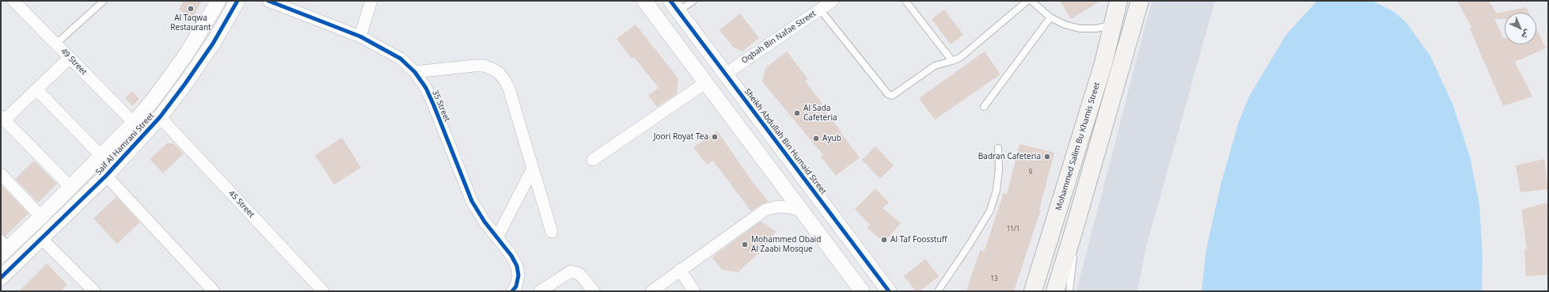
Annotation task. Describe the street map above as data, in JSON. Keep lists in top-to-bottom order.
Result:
{
  "streets": {
    "main road": ["Mohammed Salim Bu Khamis Street"],
    "street": [
      "Oqbah Bin Nafae Street",
      "49 Street",
      "35 Street",
      "Sheikh Abdullah Bin Humaid Street",
      "Saif Al Hamrani Street",
      "45 Street"
    ]
  },
  "crossings": [
    ["Oqbah Bin Nafae Street", "Sheikh Abdullah Bin Humaid Street"],
    ["49 Street", "Saif Al Hamrani Street"],
    ["Saif Al Hamrani Street", "45 Street"]
  ],
  "places": [
    "Al Taqwa Restaurant",
    "Al Sada Cafeteria",
    "Joori Royat Tea",
    "Ayub",
    "Badran Cafeteria",
    "Al Taf Foosstuff",
    "Mohammed Obaid Al Zaabi Mosque"
  ],
  "house_numbers": ["9", "11/1", "13"],
  "north": "bottom right"
}
